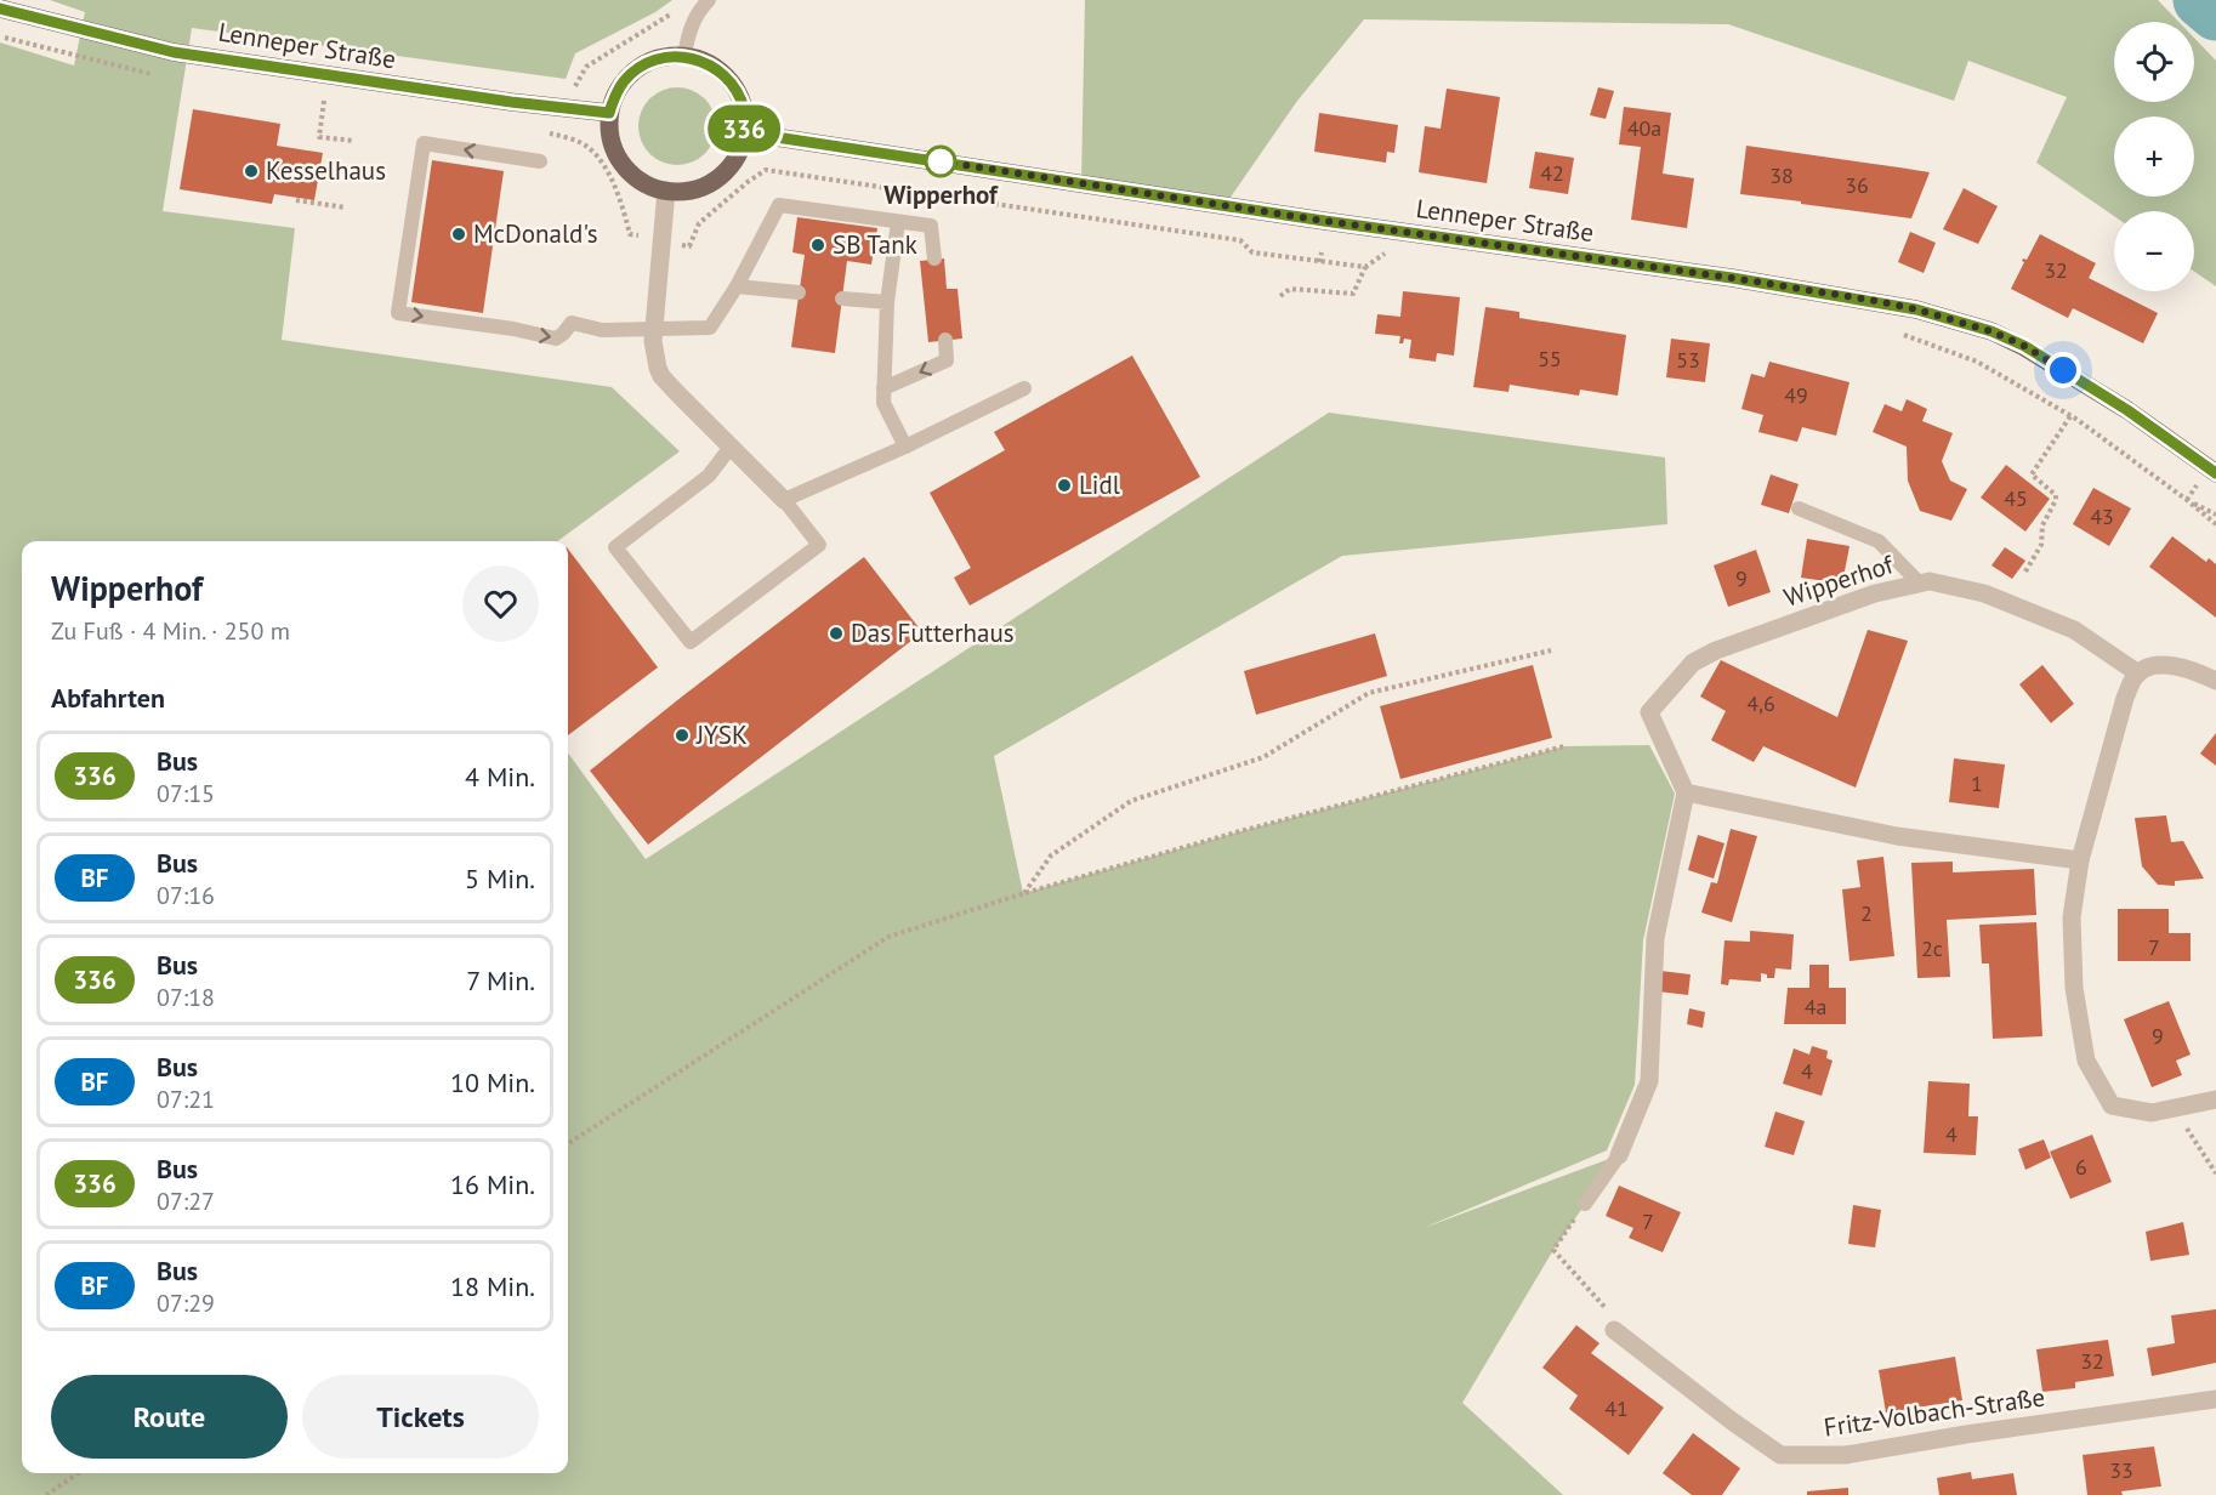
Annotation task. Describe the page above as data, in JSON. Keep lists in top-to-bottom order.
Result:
{
  "streets": {
    "main road": ["Lenneper Straße"],
    "street": ["Wipperhof", "Fritz-Volbach-Straße"]
  },
  "places": [
    "Wipperhof",
    "Kesselhaus",
    "McDonald's",
    "SB Tank",
    "Lidl",
    "Das Futterhaus",
    "JYSK"
  ],
  "lines": ["bus line 336"],
  "house_numbers": [
    "40a",
    "42",
    "38",
    "36",
    "32",
    "55",
    "53",
    "49",
    "45",
    "43",
    "9",
    "4,6",
    "1",
    "2",
    "7",
    "2c",
    "4a",
    "9",
    "4",
    "4",
    "6",
    "7",
    "32",
    "41",
    "33"
  ],
  "page": {
    "on_map": "336",
    "map_buttons": ["+", "−"],
    "heading": [
      ["Wipperhof", "Zu Fuß · 4 Min. · 250 m"],
      "Abfahrten"
    ],
    "list": [
      {
        "mark": "336",
        "name": "Bus",
        "note": "07:15",
        "value": "4 Min."
      },
      {
        "mark": "BF",
        "name": "Bus",
        "note": "07:16",
        "value": "5 Min."
      },
      {
        "mark": "336",
        "name": "Bus",
        "note": "07:18",
        "value": "7 Min."
      },
      {
        "mark": "BF",
        "name": "Bus",
        "note": "07:21",
        "value": "10 Min."
      },
      {
        "mark": "336",
        "name": "Bus",
        "note": "07:27",
        "value": "16 Min."
      },
      {
        "mark": "BF",
        "name": "Bus",
        "note": "07:29",
        "value": "18 Min."
      }
    ],
    "buttons": ["Route", "Tickets"]
  }
}
